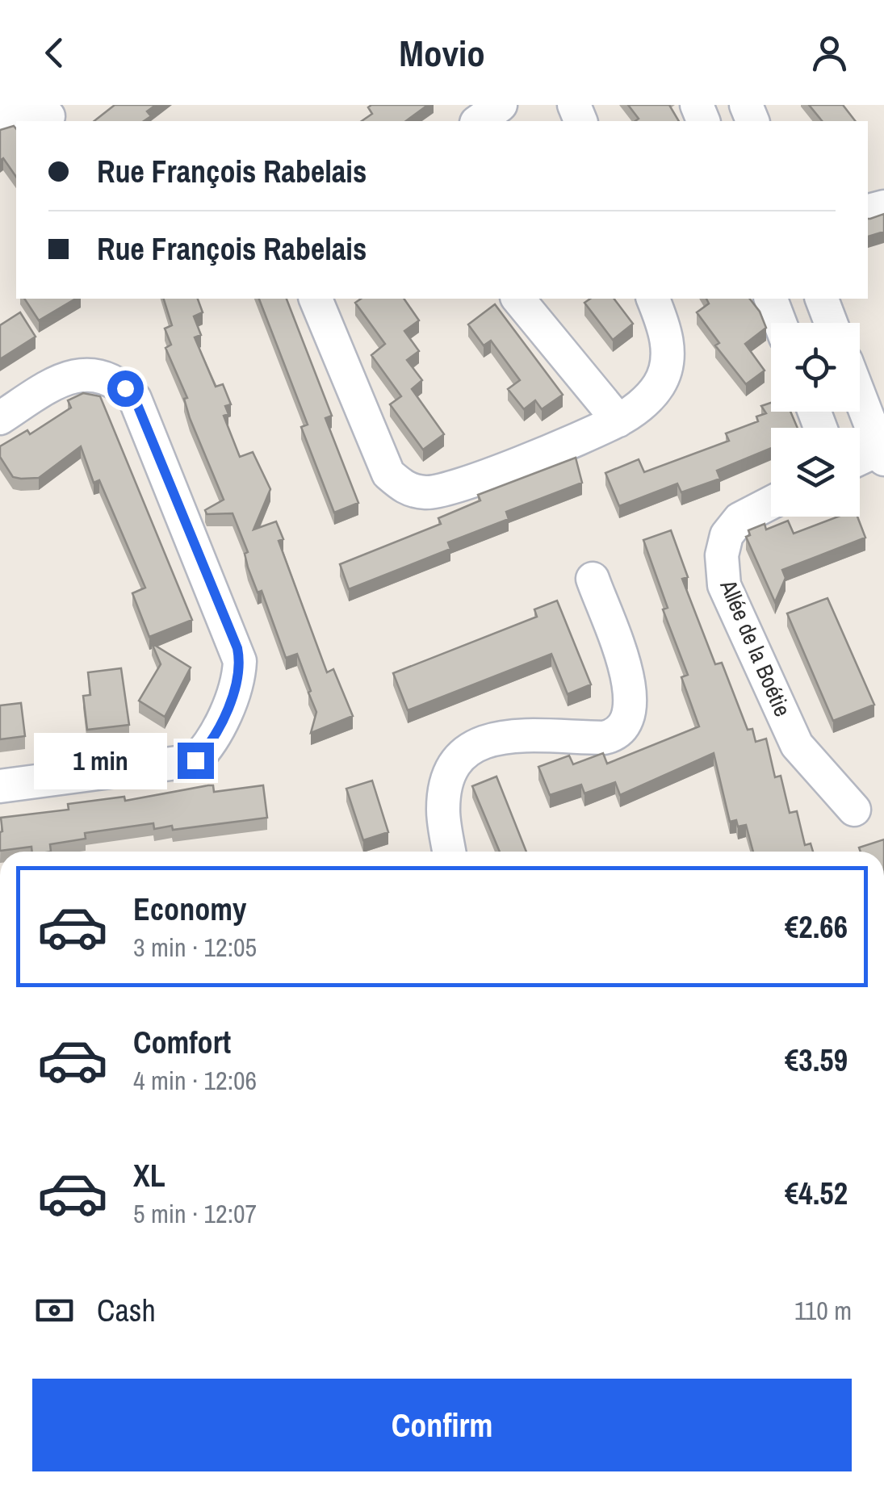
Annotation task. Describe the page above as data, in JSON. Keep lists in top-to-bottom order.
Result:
{
  "streets": {
    "street": ["Allée de la Boétie"]
  },
  "page": {
    "header": "Movio",
    "banner": ["Rue François Rabelais", "Rue François Rabelais"],
    "bubble": "1 min",
    "list": [
      {
        "name": "Economy",
        "note": "3 min · 12:05",
        "value": "€2.66"
      },
      {
        "name": "Comfort",
        "note": "4 min · 12:06",
        "value": "€3.59"
      },
      {
        "name": "XL",
        "note": "5 min · 12:07",
        "value": "€4.52"
      }
    ],
    "pay": ["Cash", "110 m"],
    "buttons": "Confirm"
  }
}
